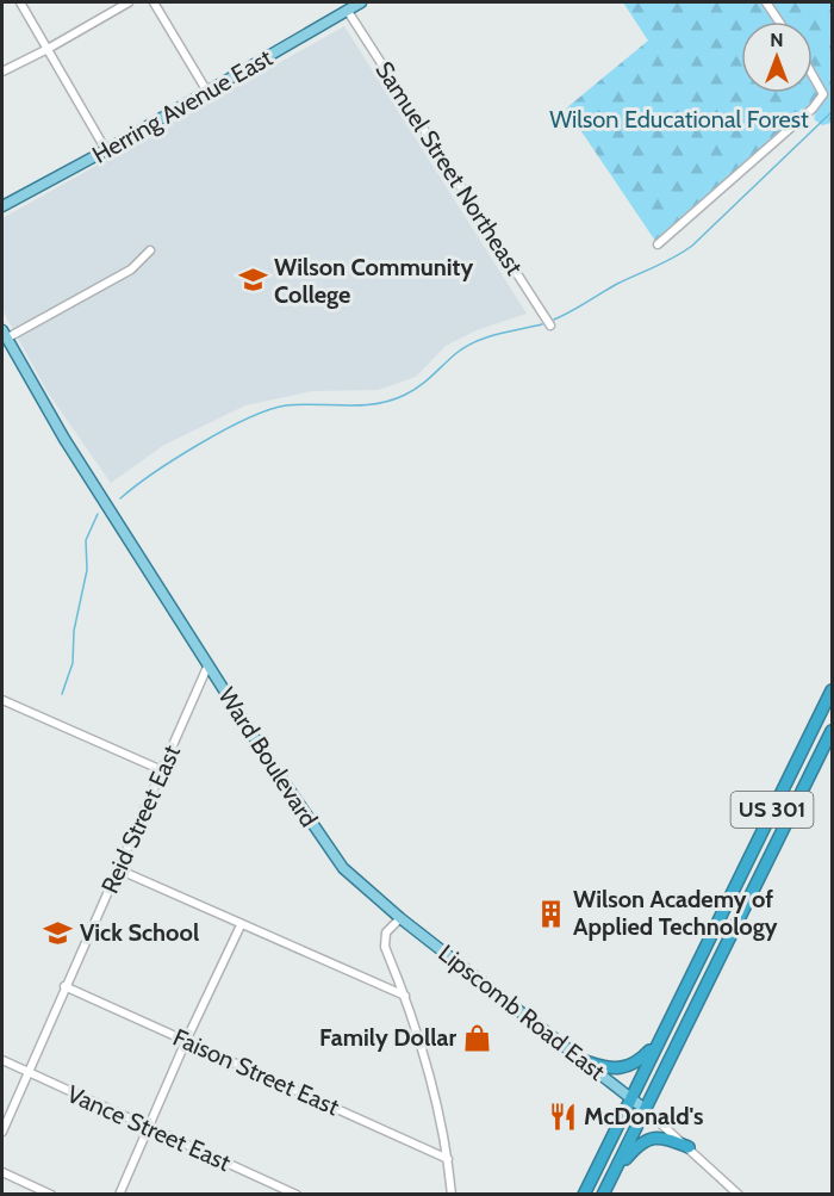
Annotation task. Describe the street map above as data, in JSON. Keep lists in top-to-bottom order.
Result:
{
  "streets": {
    "highway": ["US 301"],
    "main road": ["Herring Avenue East", "Ward Boulevard", "Lipscomb Road East"],
    "street": [
      "Samuel Street Northeast",
      "Reid Street East",
      "Faison Street East",
      "Vance Street East"
    ]
  },
  "crossings": [
    ["Herring Avenue East", "Samuel Street Northeast"],
    ["Ward Boulevard", "Reid Street East"],
    ["Ward Boulevard", "Lipscomb Road East"],
    ["US 301", "Lipscomb Road East"],
    ["Reid Street East", "Faison Street East"],
    ["Reid Street East", "Vance Street East"]
  ],
  "parks": ["Wilson Educational Forest"],
  "places": {
    "school or university": ["Wilson Community College", "Vick School"],
    "building": ["Wilson Academy of Applied Technology"],
    "shop": ["Family Dollar"],
    "restaurant": ["McDonald's"]
  },
  "north": "top"
}
